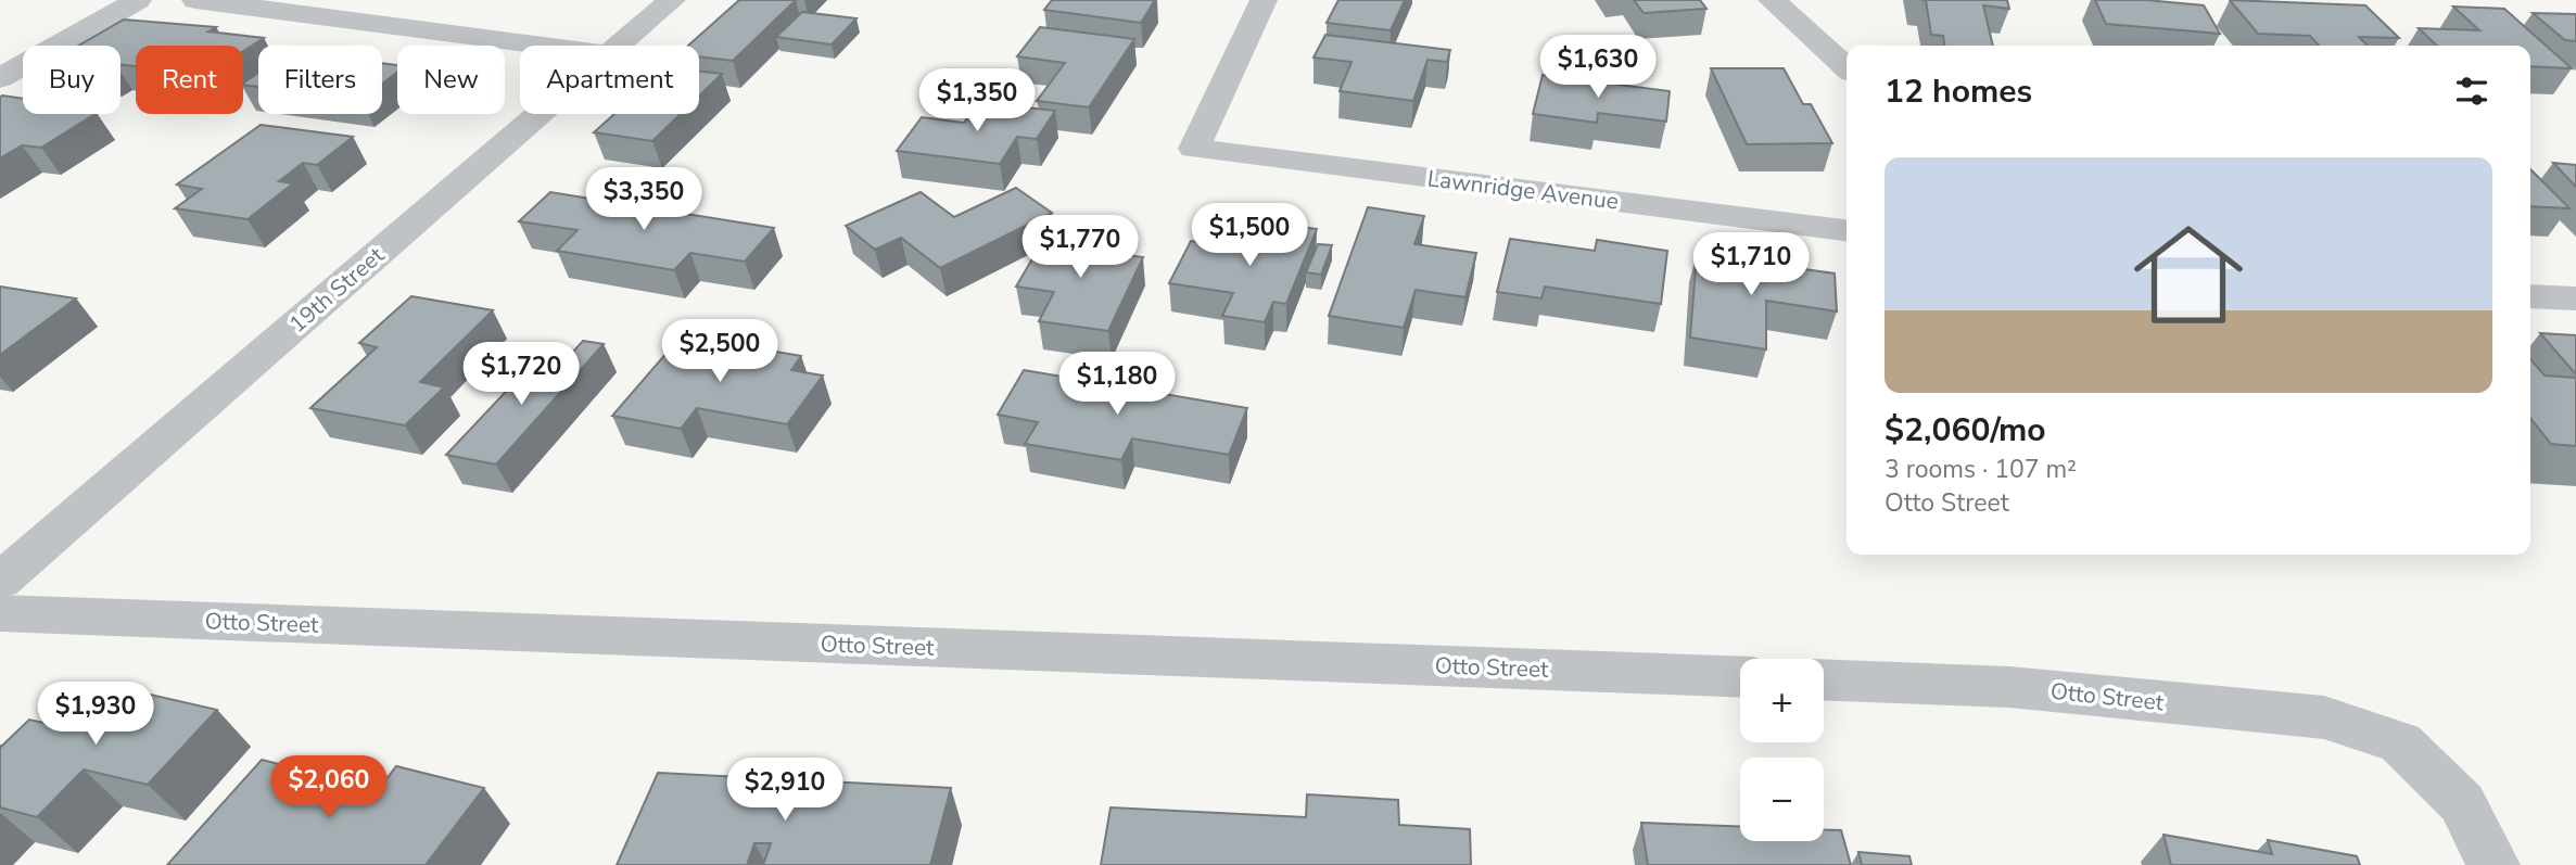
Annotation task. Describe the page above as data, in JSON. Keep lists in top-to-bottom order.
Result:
{
  "streets": {
    "street": ["Lawnridge Avenue", "19th Street", "Otto Street"]
  },
  "page": {
    "price": [
      "$1,630",
      "$1,350",
      "$3,350",
      "$1,500",
      "$1,770",
      "$1,710",
      "$2,500",
      "$1,720",
      "$1,180",
      "$1,930",
      "$2,060",
      "$2,910"
    ],
    "chip": [
      "Buy",
      "Rent",
      "Filters",
      "New",
      "Apartment"
    ],
    "heading": "12 homes",
    "list": [
      {
        "name": "$2,060/mo",
        "note": "3 rooms · 107 m² · Otto Street"
      }
    ],
    "map_buttons": ["+", "−"]
  }
}
